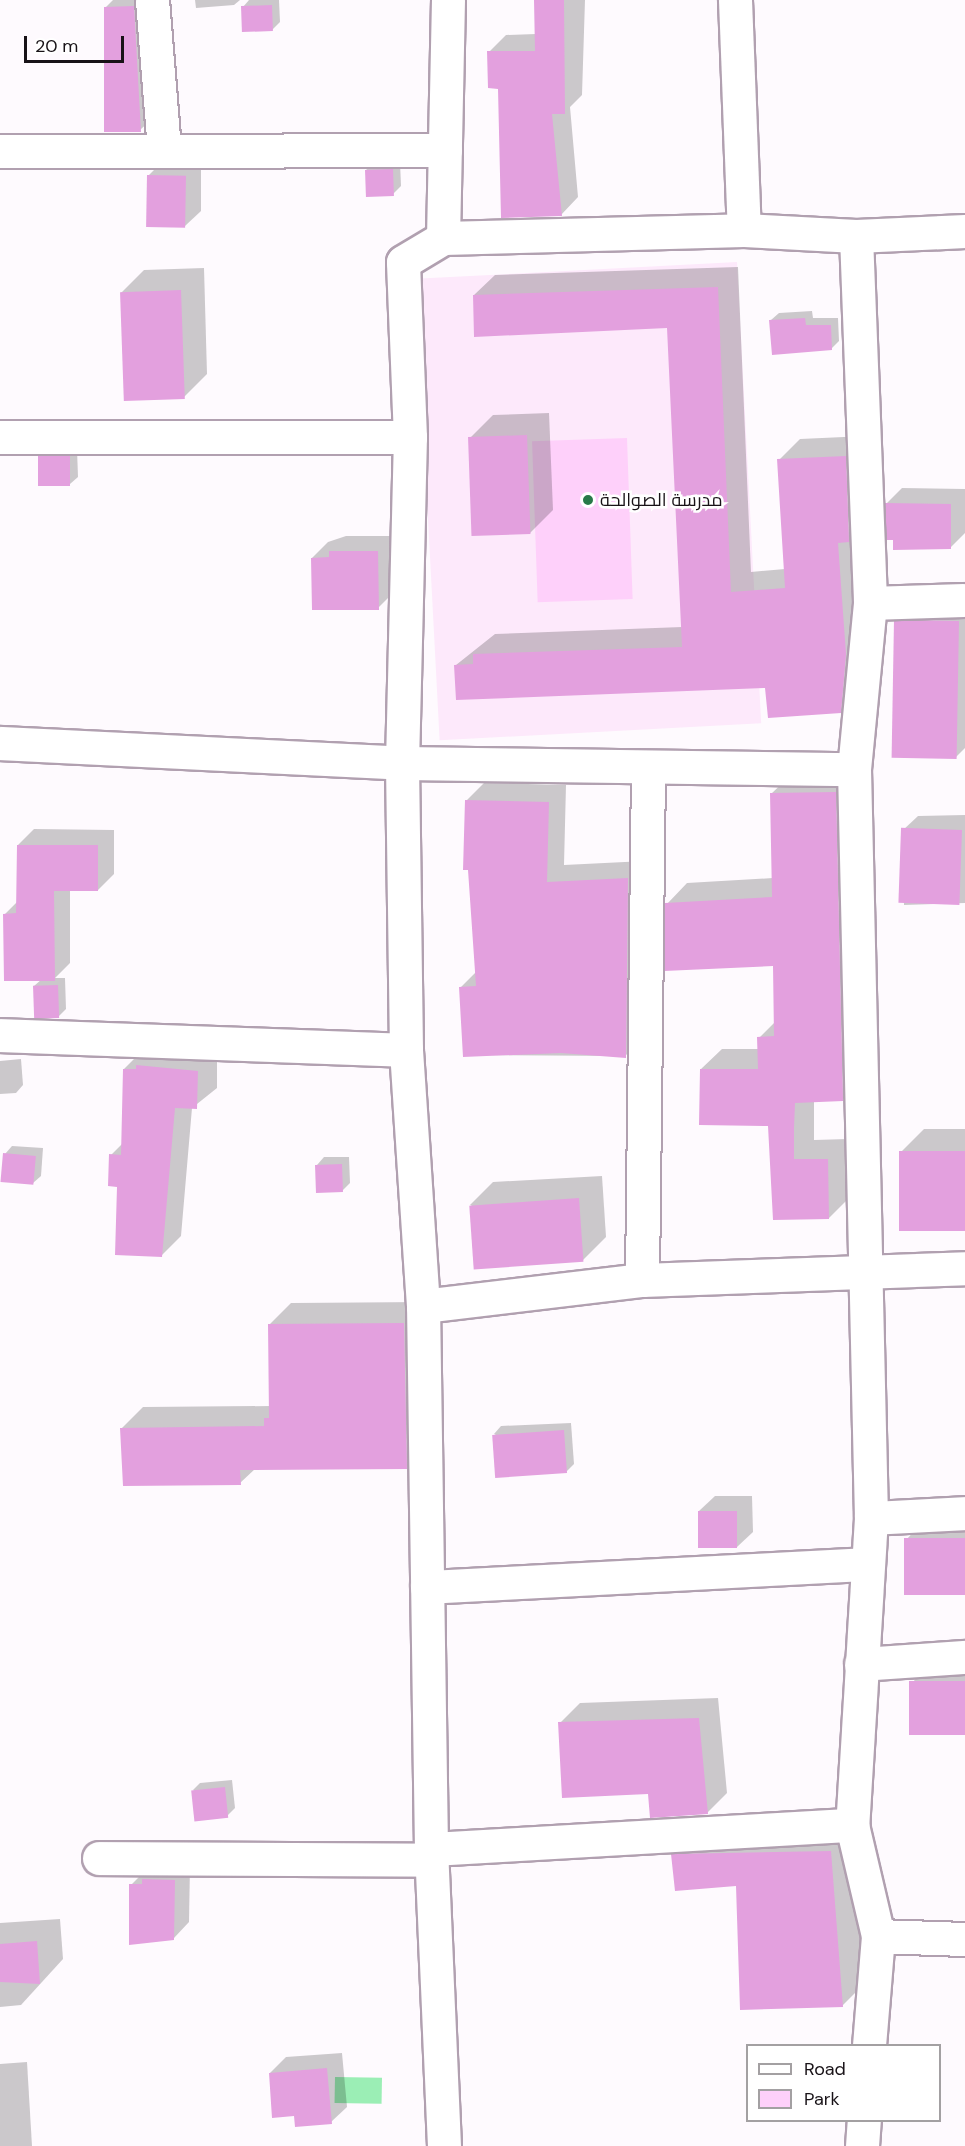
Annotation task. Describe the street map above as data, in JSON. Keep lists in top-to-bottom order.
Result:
{
  "places": ["مدرسة الصوالحة"],
  "legend": ["Road", "Park"],
  "scale_bar": "20 m"
}
